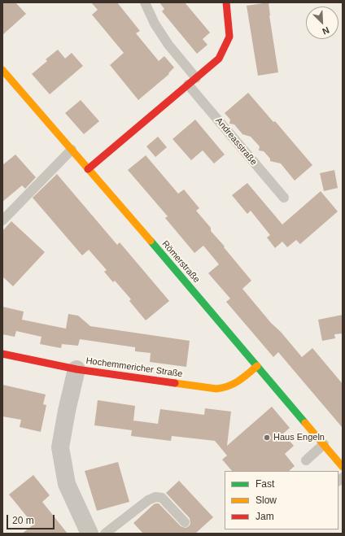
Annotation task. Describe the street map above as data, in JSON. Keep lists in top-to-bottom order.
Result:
{
  "streets": {
    "street": ["Römerstraße", "Hochemmericher Straße"],
    "lane": ["Andreasstraße"]
  },
  "crossings": [
    ["Römerstraße", "Hochemmericher Straße"]
  ],
  "places": ["Haus Engeln"],
  "legend": ["Fast", "Slow", "Jam"],
  "scale_bar": "20 m",
  "north": "bottom right"
}
